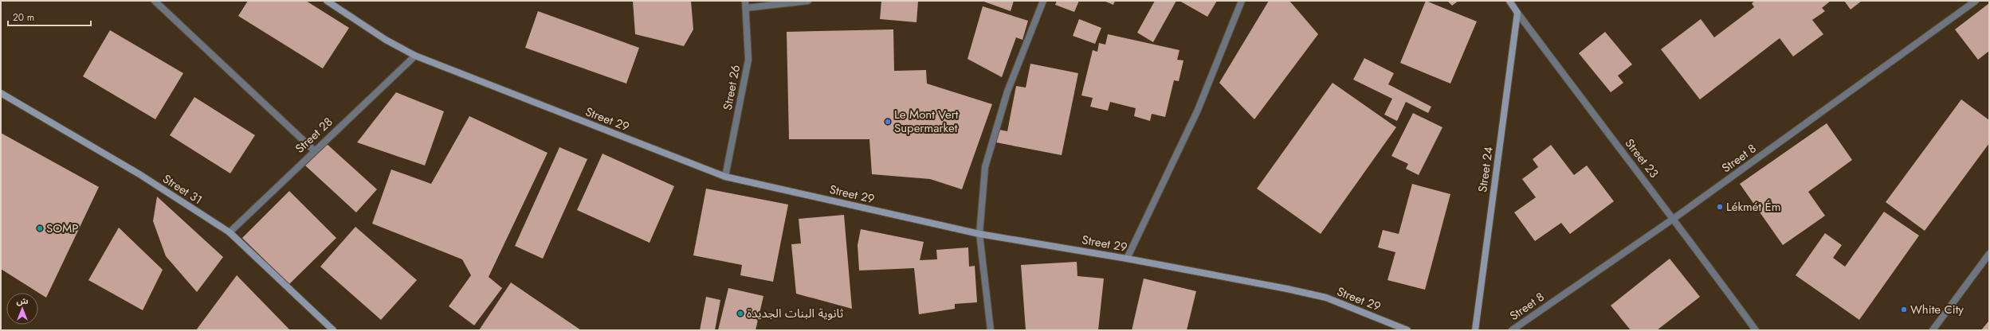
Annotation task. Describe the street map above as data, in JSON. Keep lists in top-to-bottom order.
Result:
{
  "streets": {
    "street": [
      "Street 26",
      "Street 29",
      "Street 28",
      "Street 23",
      "Street 8",
      "Street 24",
      "Street 31"
    ]
  },
  "crossings": [
    ["Street 26", "Street 29"],
    ["Street 29", "Street 28"],
    ["Street 28", "Street 31"],
    ["Street 23", "Street 8"],
    ["Street 23", "Street 24"]
  ],
  "places": [
    "Le Mont Vert Supermarket",
    "Lékmét Ém",
    "SOMP",
    "White City",
    "ثانوية البنات الجديدة"
  ],
  "scale_bar": "20 m",
  "north": "top"
}
